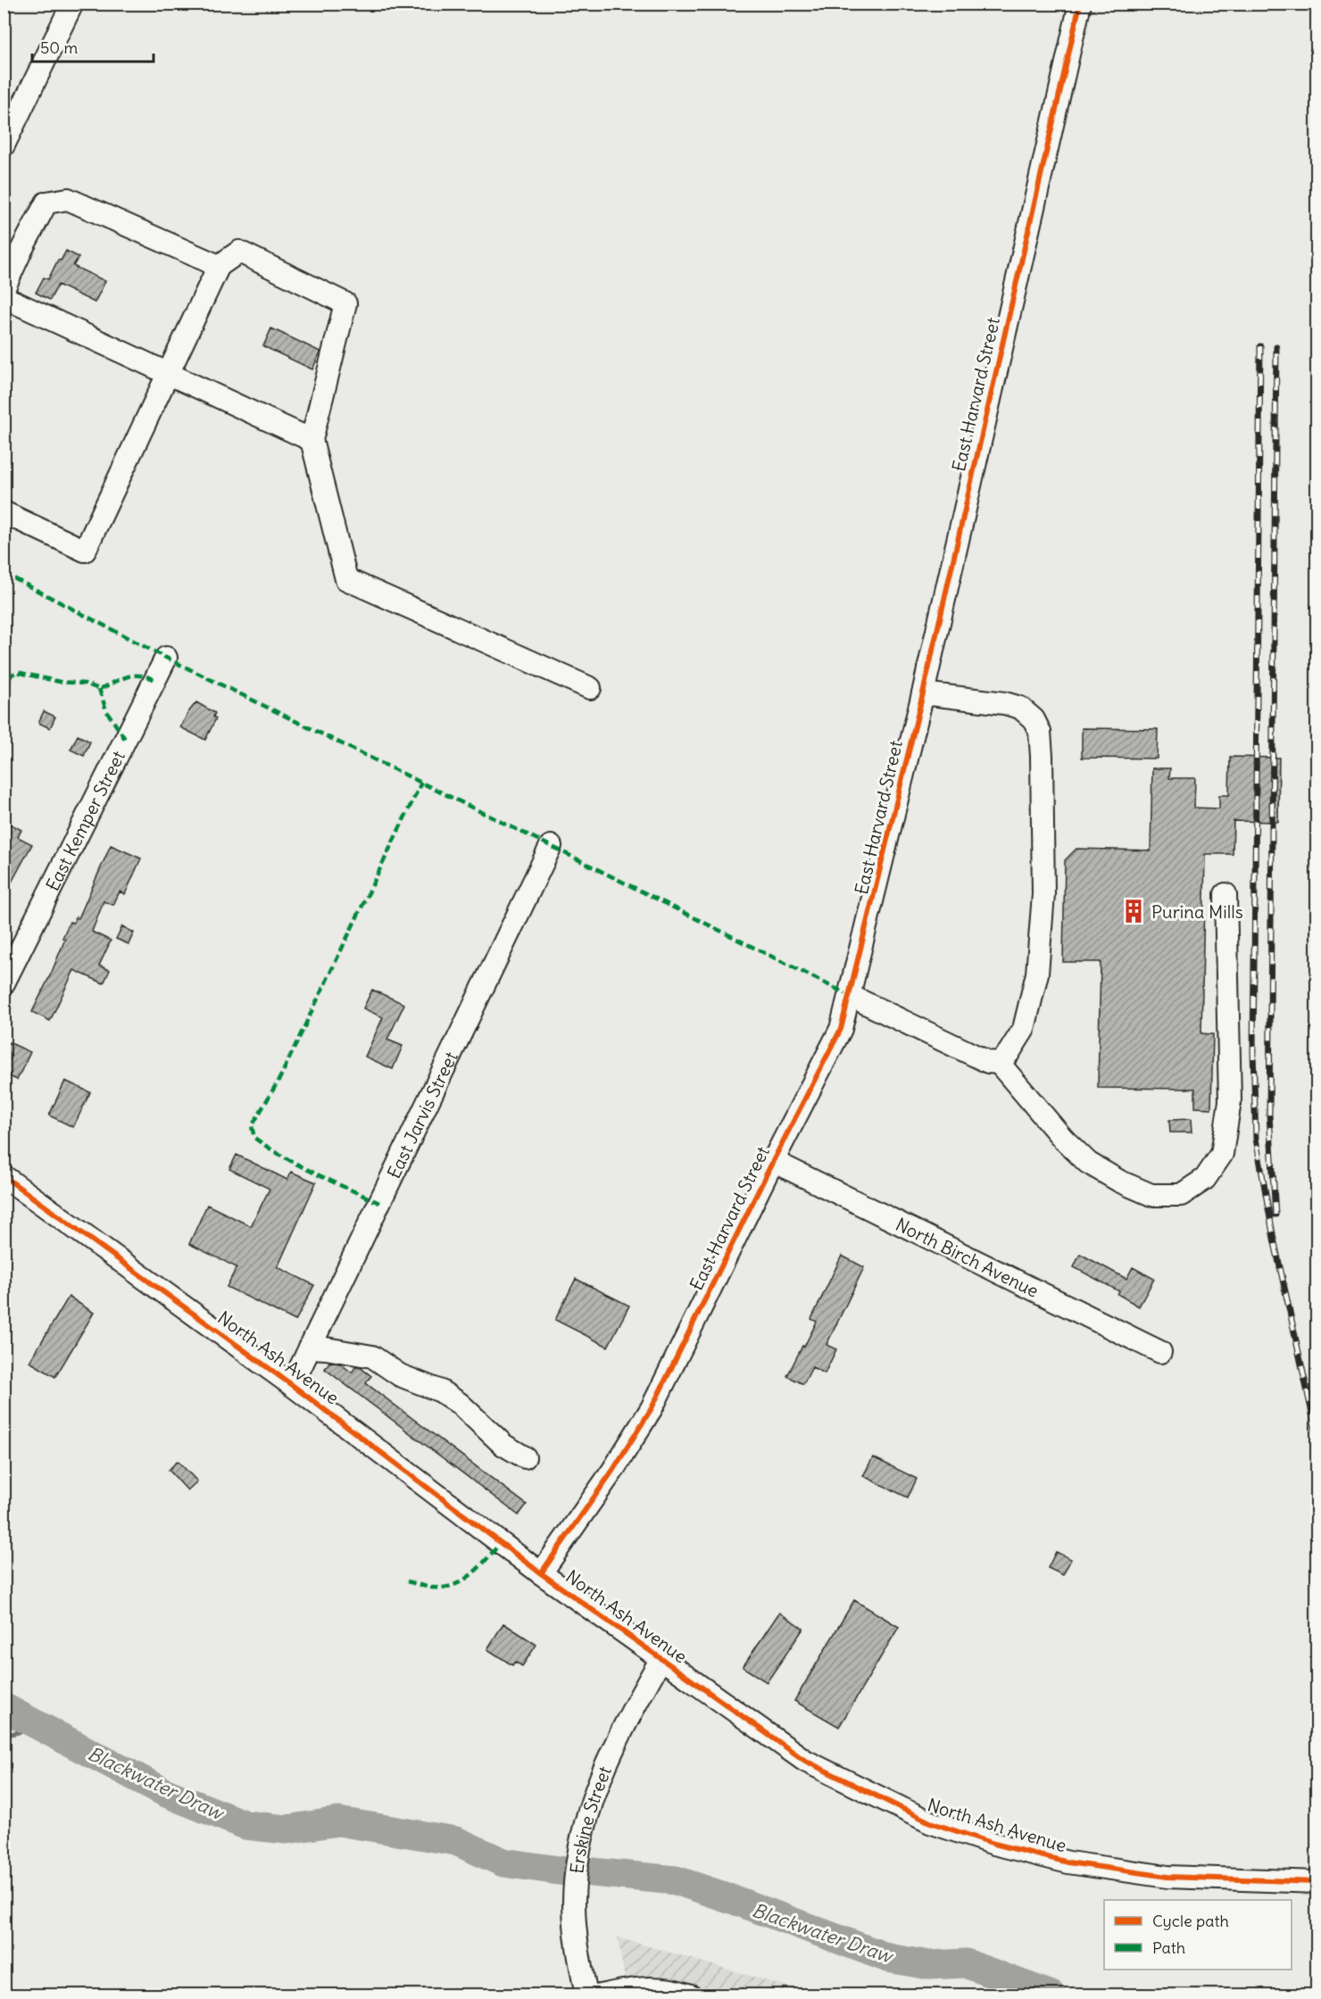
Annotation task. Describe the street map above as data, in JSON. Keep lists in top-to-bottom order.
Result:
{
  "streets": {
    "street": [
      "East Harvard Street",
      "East Kemper Street",
      "East Jarvis Street",
      "North Birch Avenue",
      "North Ash Avenue",
      "Erskine Street"
    ]
  },
  "crossings": [
    ["East Harvard Street", "North Birch Avenue"],
    ["East Harvard Street", "North Ash Avenue"],
    ["East Jarvis Street", "North Ash Avenue"],
    ["North Ash Avenue", "Erskine Street"]
  ],
  "water": ["Blackwater Draw"],
  "places": {
    "building": ["Purina Mills"]
  },
  "legend": ["Cycle path", "Path"],
  "scale_bar": "50 m"
}
